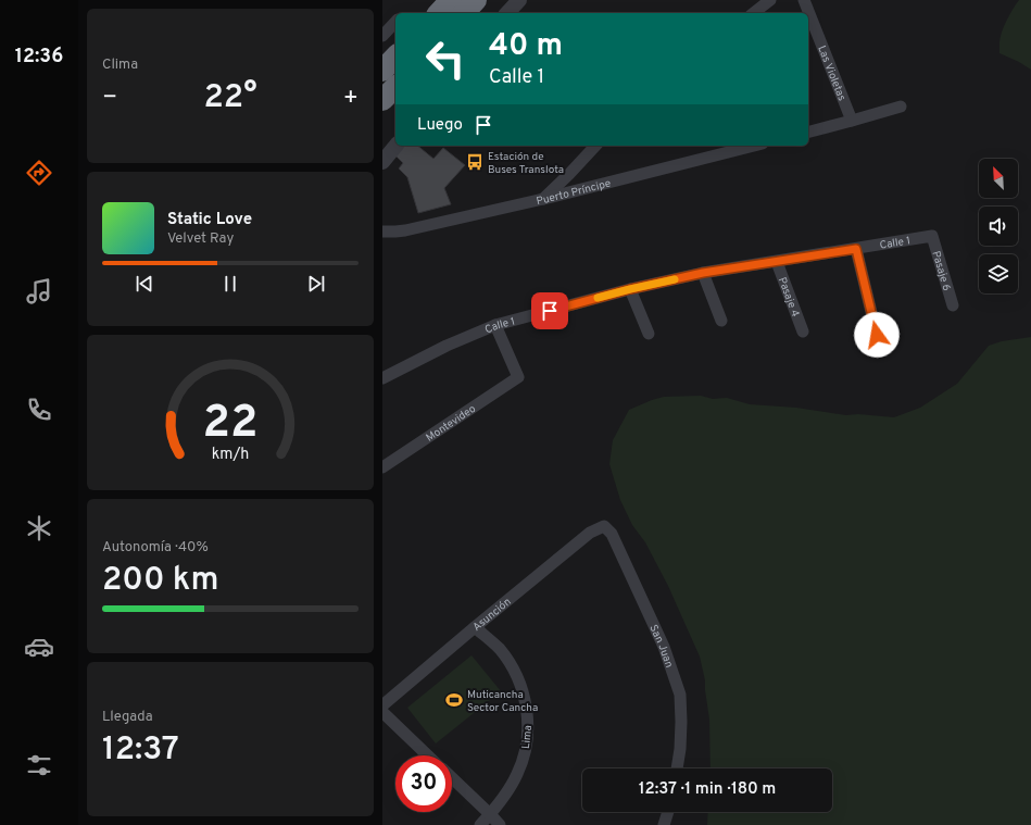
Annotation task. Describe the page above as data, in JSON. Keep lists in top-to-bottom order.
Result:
{
  "streets": {
    "street": [
      "Las Violetas",
      "Puerto Príncipe",
      "Calle 1",
      "Pasaje 6",
      "Pasaje 4",
      "Montevideo",
      "Asunción",
      "San Juan",
      "Lima"
    ]
  },
  "crossings": [
    ["Calle 1", "Pasaje 6"],
    ["Calle 1", "Pasaje 4"],
    ["Calle 1", "Montevideo"],
    ["Asunción", "San Juan"],
    ["Asunción", "Lima"]
  ],
  "places": {
    "bus stop": ["Estación de Buses Translota"],
    "sports": ["Muticancha Sector Cancha"]
  },
  "north": "top left",
  "page": {
    "tabs": "12:36",
    "tile": [
      "Clima",
      ["Autonomía · 40%", "200 km"],
      ["Llegada", "12:37"]
    ],
    "turn": ["40 m", "Calle 1"],
    "heat": ["−", "22°", "+"],
    "then": "Luego",
    "song": ["Static Love", "Velvet Ray"],
    "limit": "30",
    "trip": "12:37 · 1 min · 180 m",
    "gauge": ["22", "km/h"]
  }
}
